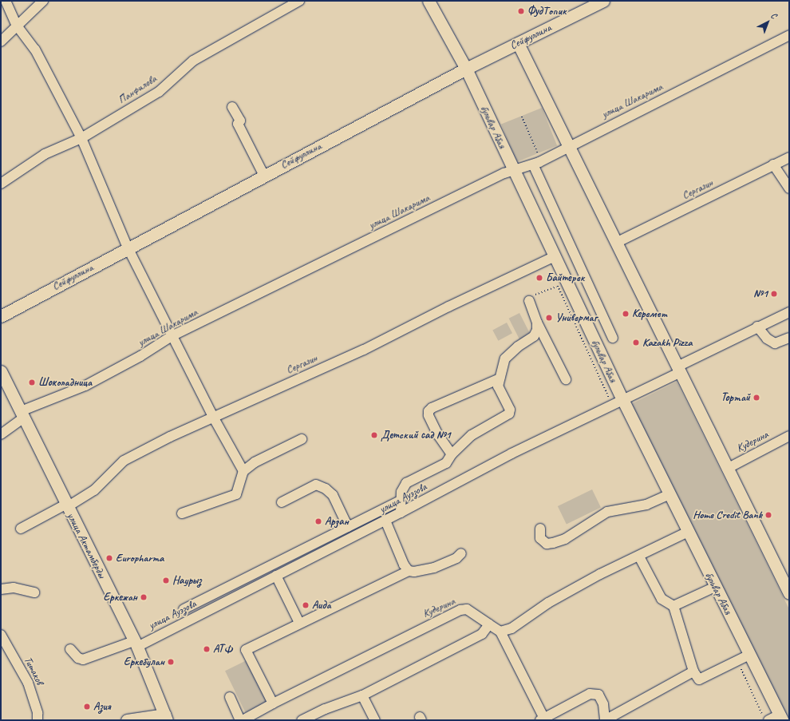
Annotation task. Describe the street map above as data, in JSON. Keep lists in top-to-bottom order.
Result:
{
  "streets": {
    "main road": ["Сейфуллина", "бульвар Абая", "улица Актамберды"],
    "street": [
      "Панфилова",
      "улица Шакарима",
      "Сергазин",
      "Кудерина",
      "улица Ауэзова",
      "Титаков"
    ]
  },
  "crossings": [
    ["Сейфуллина", "бульвар Абая"],
    ["улица Шакарима", "бульвар Абая"],
    ["улица Шакарима", "улица Актамберды"],
    ["бульвар Абая", "Сергазин"],
    ["бульвар Абая", "улица Ауэзова"],
    ["Сергазин", "улица Актамберды"],
    ["улица Ауэзова", "улица Актамберды"]
  ],
  "places": [
    "ФудТопик",
    "Байтерек",
    "№1",
    "Керемет",
    "Универмаг",
    "Kazakh Pizza",
    "Шоколадница",
    "Тортай",
    "Детский сад №1",
    "Home Credit Bank",
    "Арзан",
    "Europharma",
    "Наурыз",
    "Еркежан",
    "Аида",
    "АТФ",
    "Еркебулан",
    "Азия"
  ],
  "north": "top right"
}
